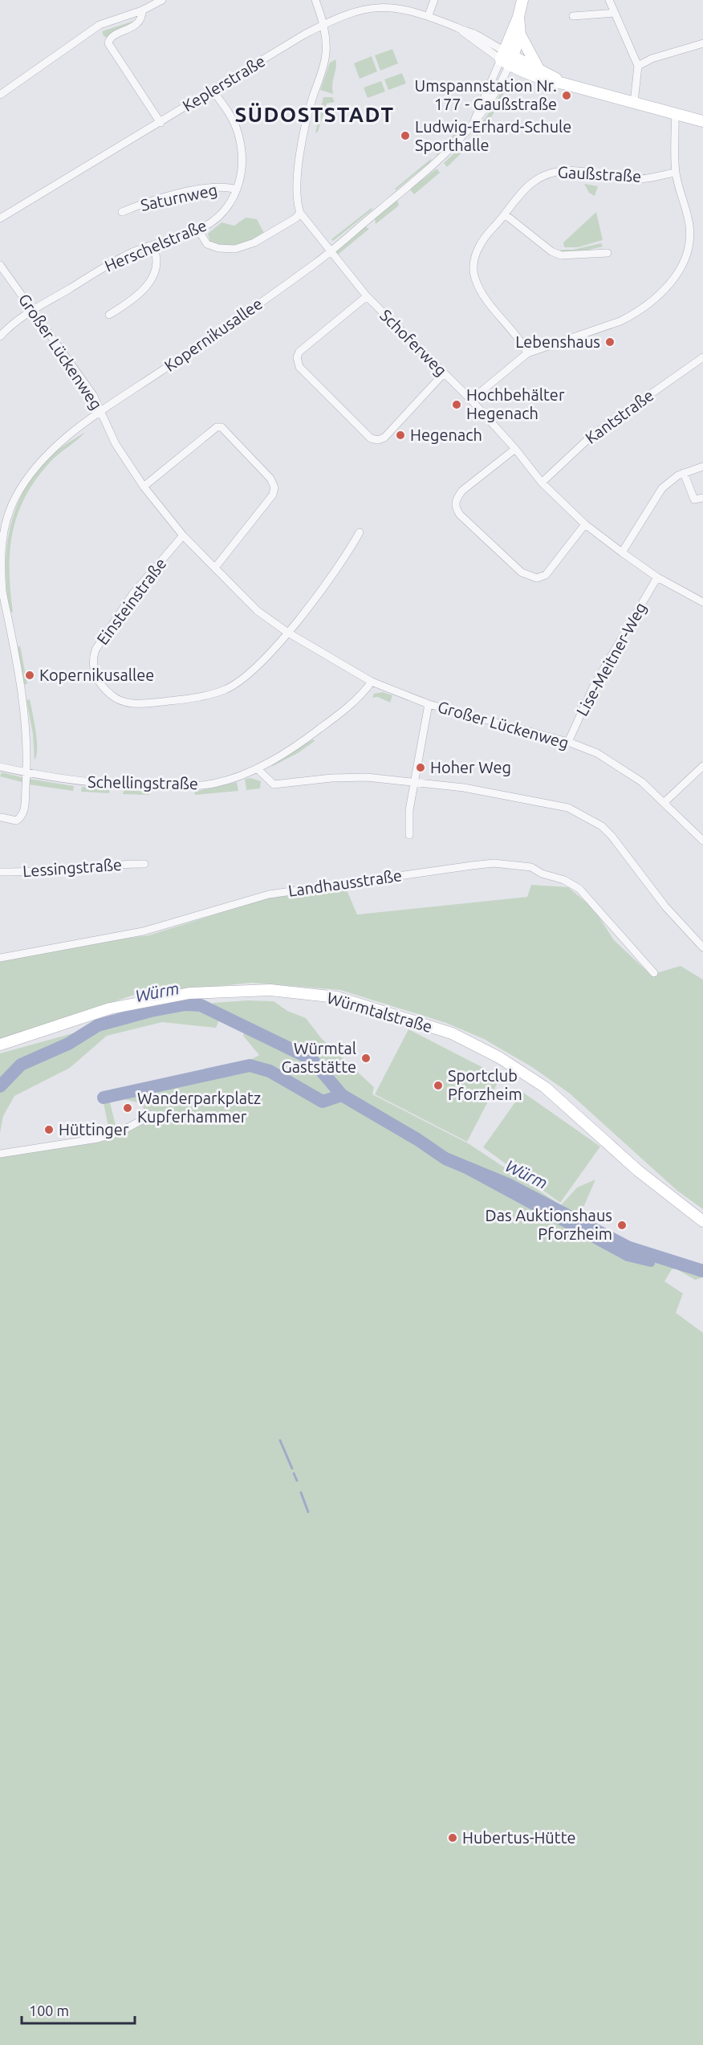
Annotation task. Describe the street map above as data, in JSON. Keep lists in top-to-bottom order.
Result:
{
  "streets": {
    "main road": ["Würmtalstraße"],
    "street": [
      "Keplerstraße",
      "Gaußstraße",
      "Saturnweg",
      "Herschelstraße",
      "Kopernikusallee",
      "Schoferweg",
      "Großer Lückenweg",
      "Kantstraße",
      "Einsteinstraße",
      "Lise-Meitner-Weg",
      "Schellingstraße",
      "Lessingstraße",
      "Landhausstraße"
    ]
  },
  "crossings": [
    ["Keplerstraße", "Herschelstraße"],
    ["Keplerstraße", "Kopernikusallee"],
    ["Keplerstraße", "Schoferweg"],
    ["Saturnweg", "Herschelstraße"],
    ["Herschelstraße", "Großer Lückenweg"],
    ["Kopernikusallee", "Schoferweg"],
    ["Kopernikusallee", "Großer Lückenweg"],
    ["Kopernikusallee", "Schellingstraße"],
    ["Schoferweg", "Kantstraße"],
    ["Schoferweg", "Lise-Meitner-Weg"],
    ["Großer Lückenweg", "Einsteinstraße"],
    ["Großer Lückenweg", "Lise-Meitner-Weg"],
    ["Großer Lückenweg", "Schellingstraße"]
  ],
  "districts": ["SÜDOSTSTADT"],
  "water": ["Würm"],
  "places": [
    "Umspannstation Nr. 177 - Gaußstraße",
    "Ludwig-Erhard-Schule Sporthalle",
    "Lebenshaus",
    "Hochbehälter Hegenach",
    "Hegenach",
    "Kopernikusallee",
    "Hoher Weg",
    "Würmtal Gaststätte",
    "Sportclub Pforzheim",
    "Wanderparkplatz Kupferhammer",
    "Hüttinger",
    "Das Auktionshaus Pforzheim",
    "Hubertus-Hütte"
  ],
  "scale_bar": "100 m"
}
